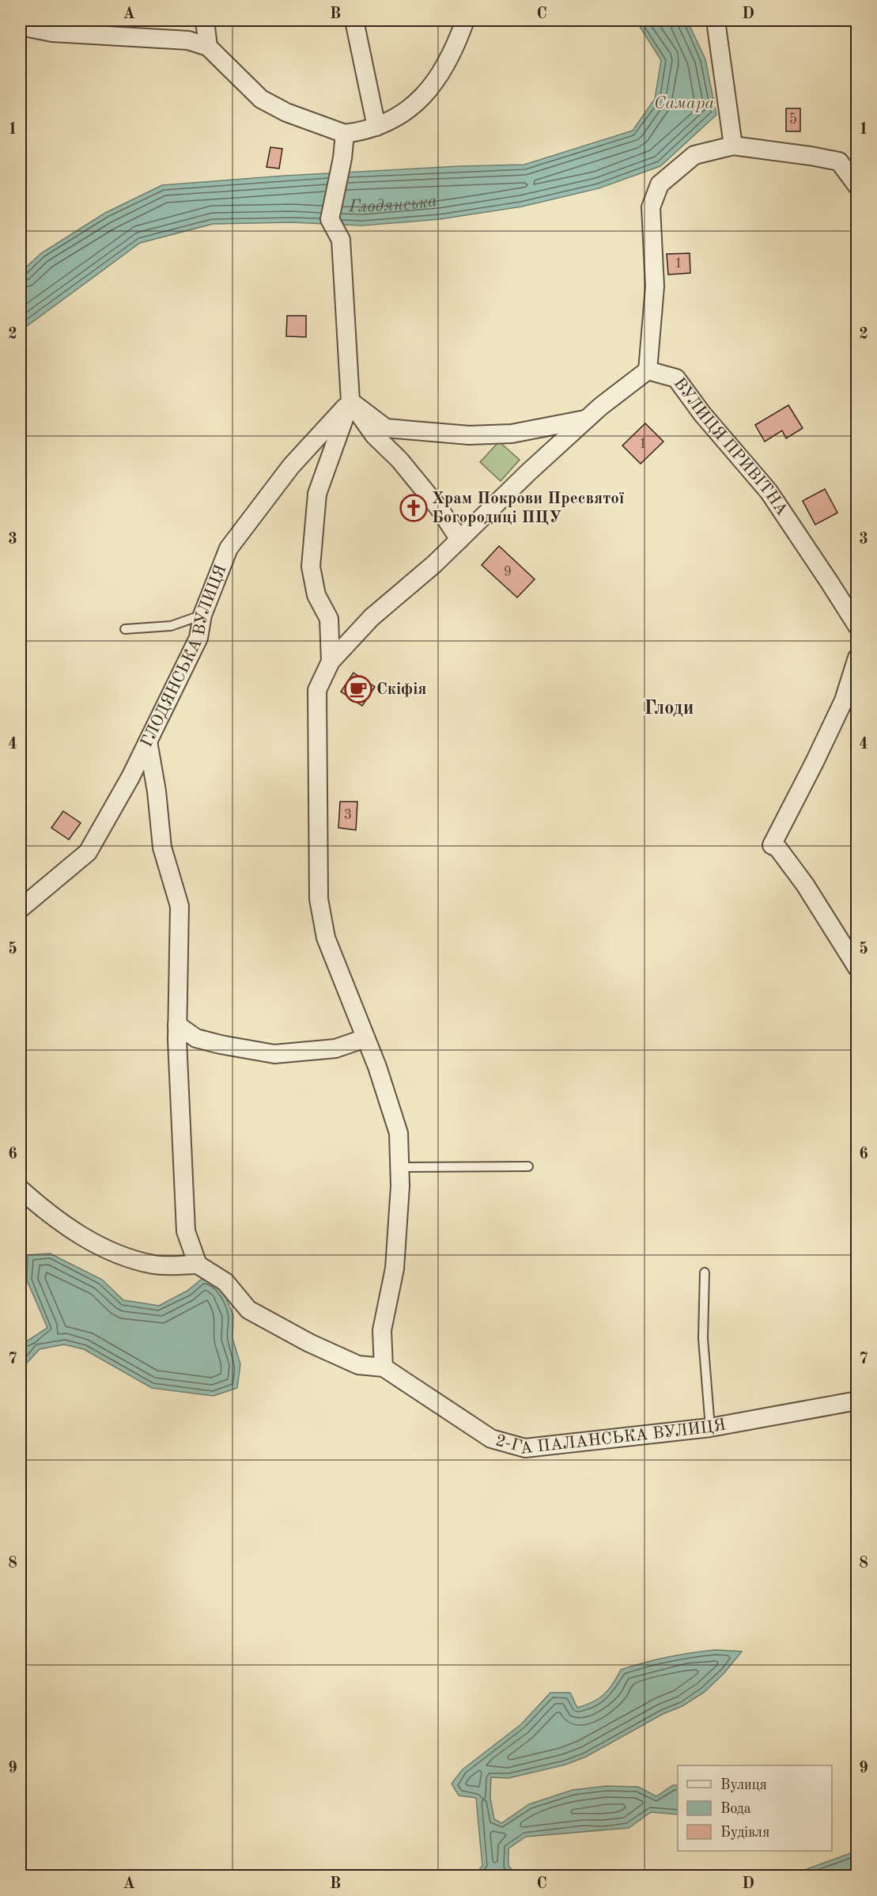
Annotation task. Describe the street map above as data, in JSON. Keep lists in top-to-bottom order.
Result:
{
  "streets": {
    "street": ["ВУЛИЦЯ ПРИВІТНА", "ГЛОДЯНСЬКА ВУЛИЦЯ", "2-ГА ПАЛАНСЬКА ВУЛИЦЯ"]
  },
  "districts": ["Глоди"],
  "water": ["Самара", "Глодянська"],
  "places": {
    "church": ["Храм Покрови Пресвятої Богородиці ПЦУ"],
    "cafe": ["Скіфія"]
  },
  "house_numbers": [
    "5",
    "1",
    "1",
    "9",
    "3"
  ],
  "legend": ["Вулиця", "Вода", "Будівля"],
  "grid": {
    "columns": [
      "A",
      "B",
      "C",
      "D"
    ],
    "rows": [
      "1",
      "2",
      "3",
      "4",
      "5",
      "6",
      "7",
      "8",
      "9"
    ]
  }
}
